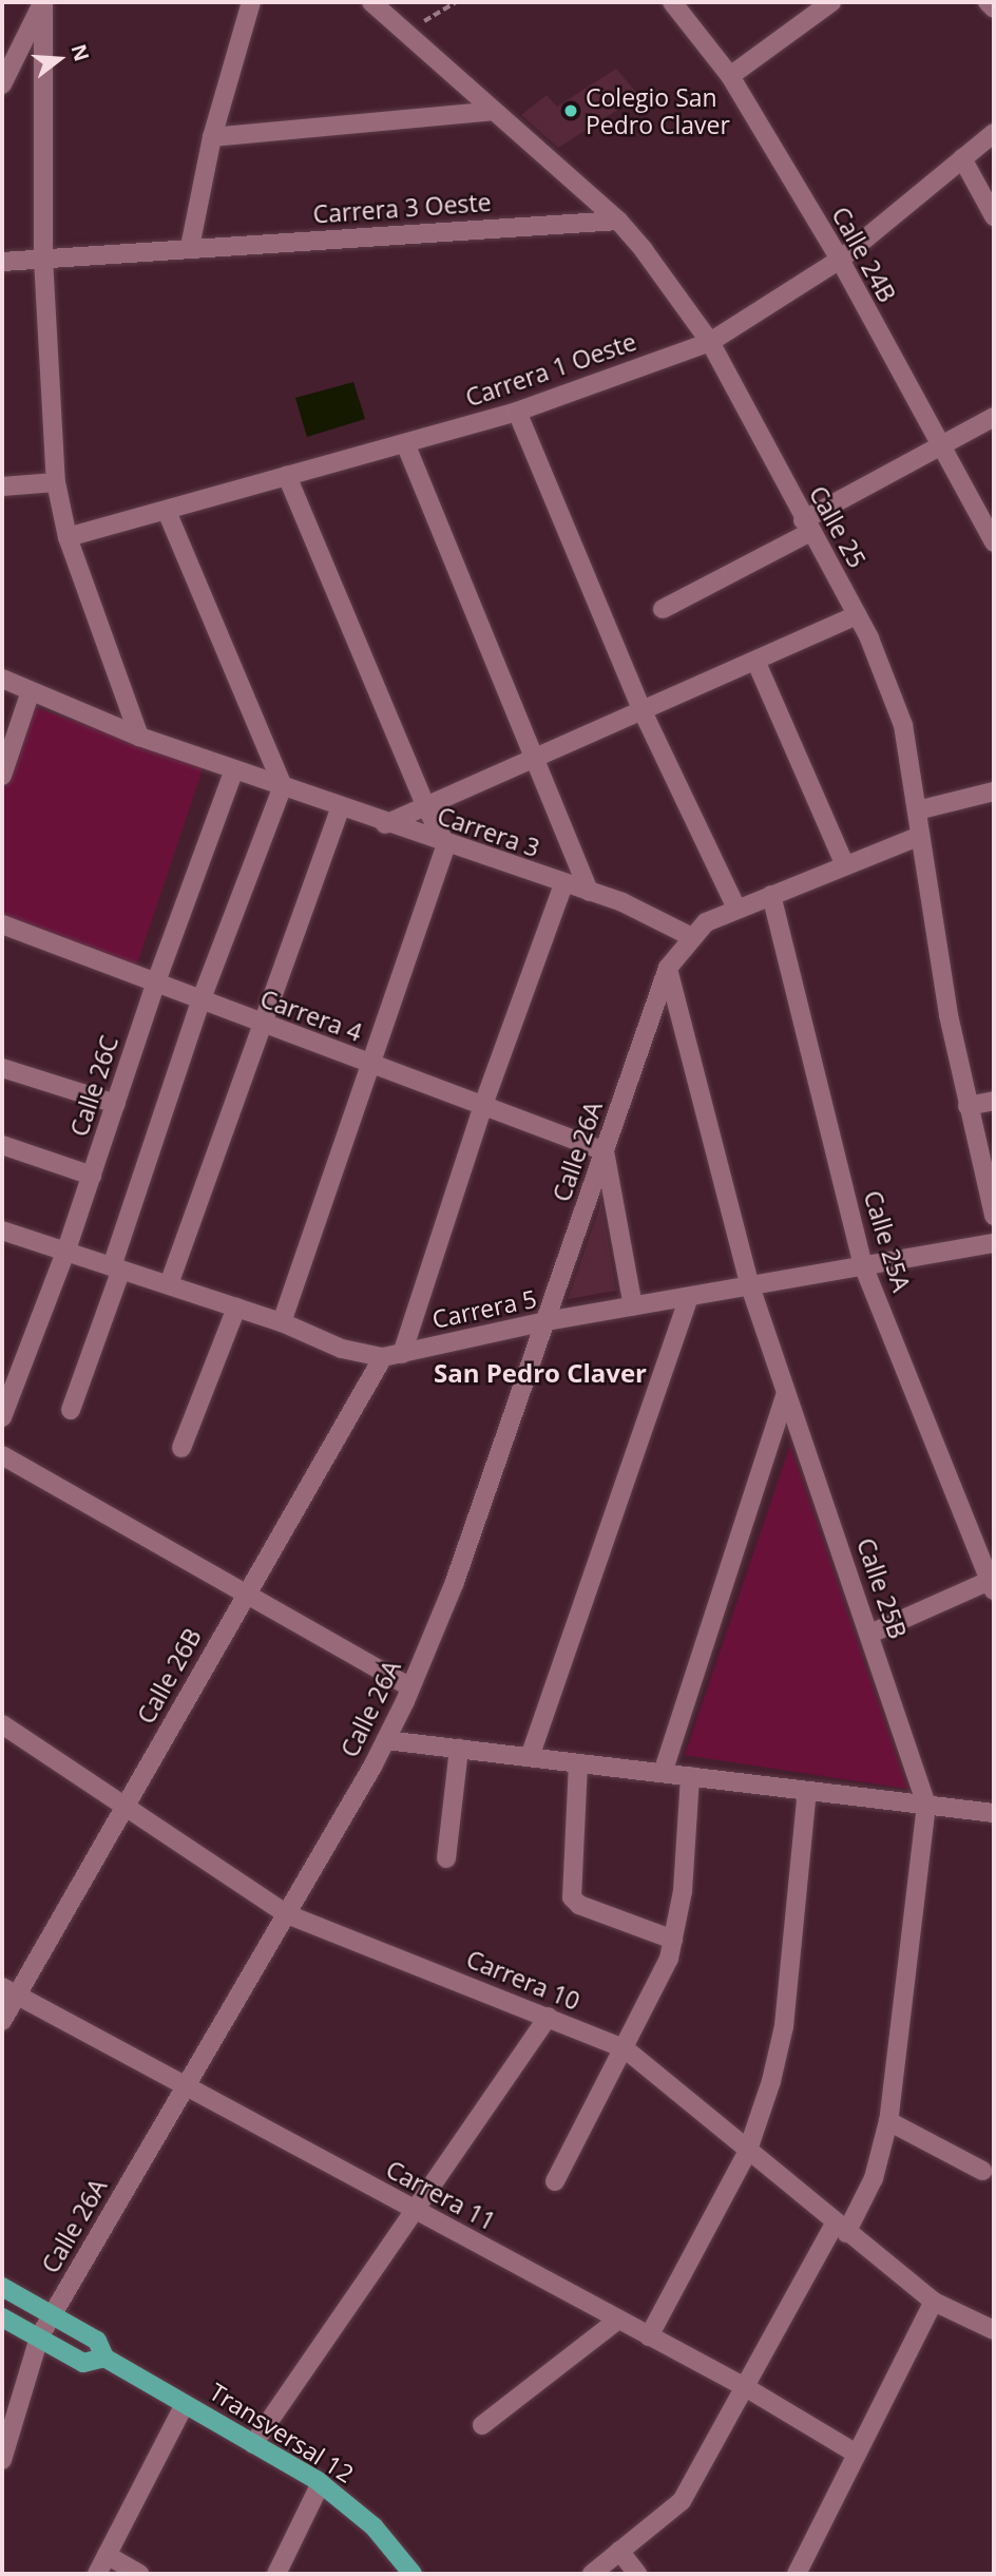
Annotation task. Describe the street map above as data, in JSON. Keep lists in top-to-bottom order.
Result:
{
  "streets": {
    "main road": ["Transversal 12"],
    "street": [
      "Carrera 3 Oeste",
      "Calle 24B",
      "Carrera 1 Oeste",
      "Calle 25",
      "Carrera 3",
      "Carrera 4",
      "Calle 26C",
      "Calle 26A",
      "Calle 25A",
      "Carrera 5",
      "Calle 25B",
      "Calle 26B",
      "Carrera 10",
      "Carrera 11"
    ]
  },
  "crossings": [
    ["Carrera 3 Oeste", "Calle 25"],
    ["Calle 24B", "Carrera 1 Oeste"],
    ["Carrera 1 Oeste", "Calle 25"],
    ["Carrera 3", "Calle 26C"],
    ["Carrera 3", "Calle 26A"],
    ["Carrera 4", "Calle 26C"],
    ["Carrera 4", "Calle 26A"],
    ["Calle 26C", "Carrera 5"],
    ["Calle 26A", "Carrera 5"],
    ["Calle 26A", "Calle 25B"],
    ["Calle 26A", "Carrera 10"],
    ["Calle 26A", "Carrera 11"],
    ["Calle 26A", "Transversal 12"],
    ["Calle 25A", "Carrera 5"],
    ["Carrera 5", "Calle 25B"],
    ["Carrera 5", "Calle 26B"],
    ["Calle 25B", "Carrera 10"],
    ["Calle 25B", "Carrera 11"],
    ["Calle 26B", "Carrera 10"],
    ["Calle 26B", "Carrera 11"]
  ],
  "districts": ["San Pedro Claver"],
  "places": ["Colegio San Pedro Claver"],
  "north": "right"
}
